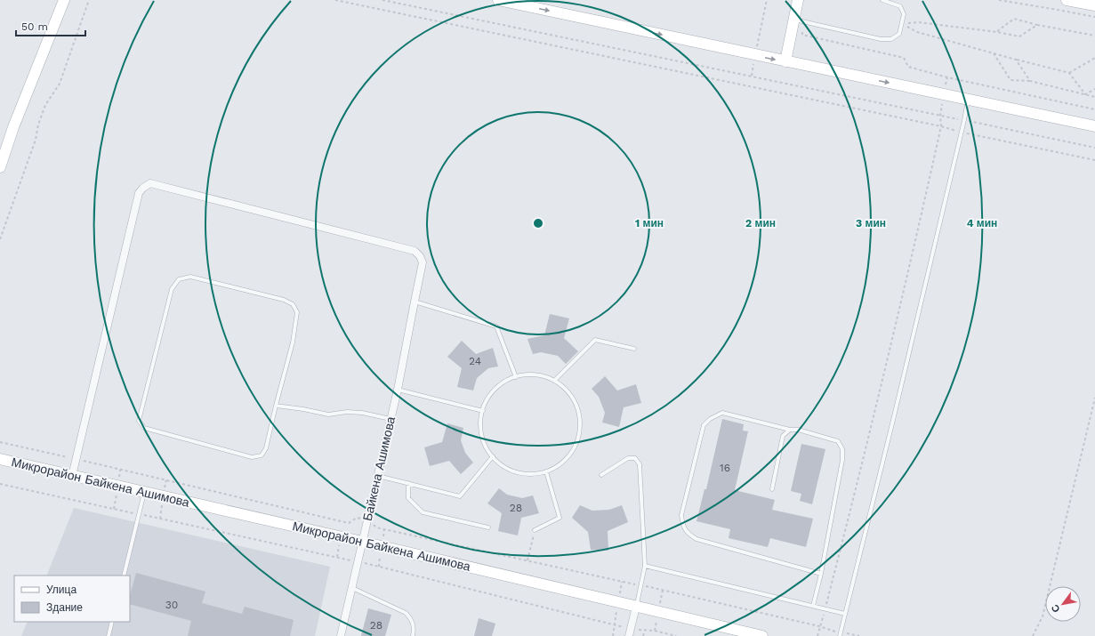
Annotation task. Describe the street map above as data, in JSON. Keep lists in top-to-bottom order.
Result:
{
  "streets": {
    "main road": ["Микрорайон Байкена Ашимова"],
    "street": ["Байкена Ашимова"]
  },
  "crossings": [
    ["Байкена Ашимова", "Микрорайон Байкена Ашимова"]
  ],
  "house_numbers": [
    "24",
    "16",
    "28",
    "30",
    "28"
  ],
  "legend": ["Улица", "Здание"],
  "scale_bar": "50 m",
  "north": "bottom left",
  "rings": [
    "1 мин",
    "2 мин",
    "3 мин",
    "4 мин"
  ]
}
